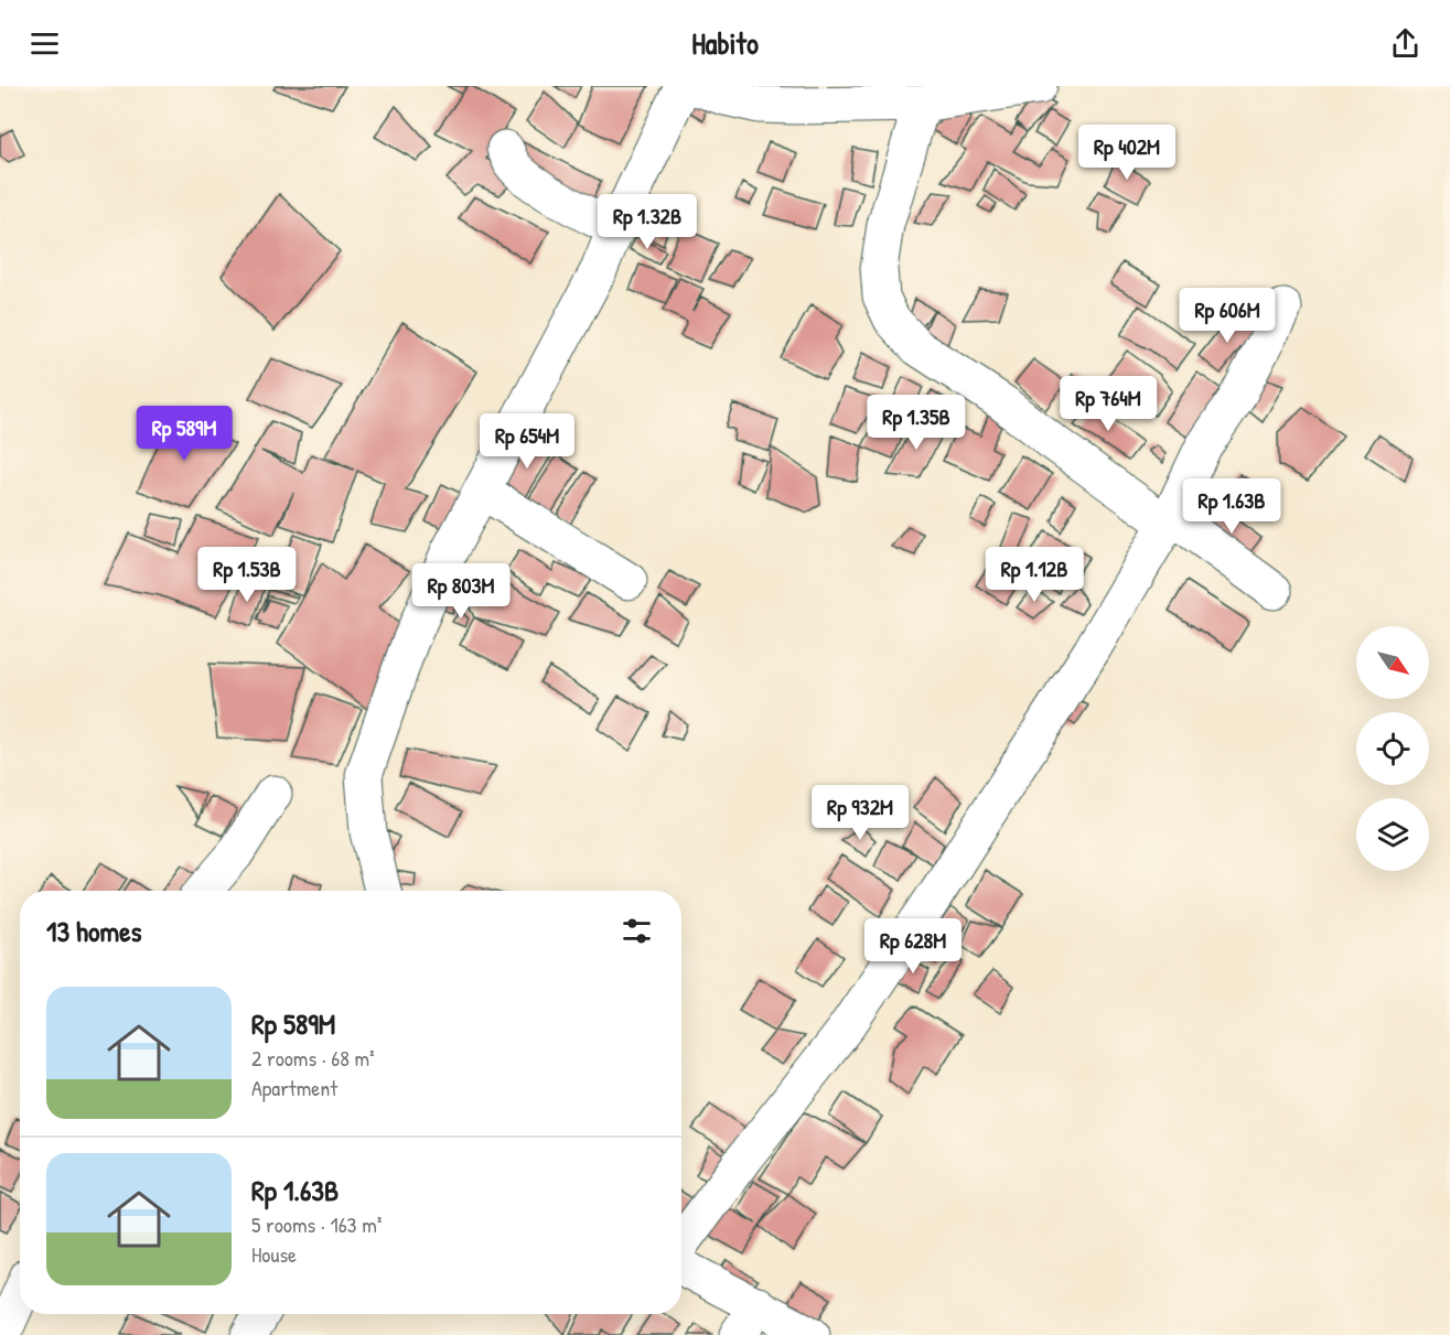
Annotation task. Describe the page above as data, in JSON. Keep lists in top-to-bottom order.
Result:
{
  "north": "bottom right",
  "page": {
    "header": "Habito",
    "price": [
      "Rp 402M",
      "Rp 1.32B",
      "Rp 606M",
      "Rp 764M",
      "Rp 1.35B",
      "Rp 589M",
      "Rp 654M",
      "Rp 1.63B",
      "Rp 1.53B",
      "Rp 1.12B",
      "Rp 803M",
      "Rp 932M",
      "Rp 628M"
    ],
    "heading": "13 homes",
    "list": [
      {
        "name": "Rp 589M",
        "note": "2 rooms · 68 m² · Apartment"
      },
      {
        "name": "Rp 1.63B",
        "note": "5 rooms · 163 m² · House"
      }
    ]
  }
}
